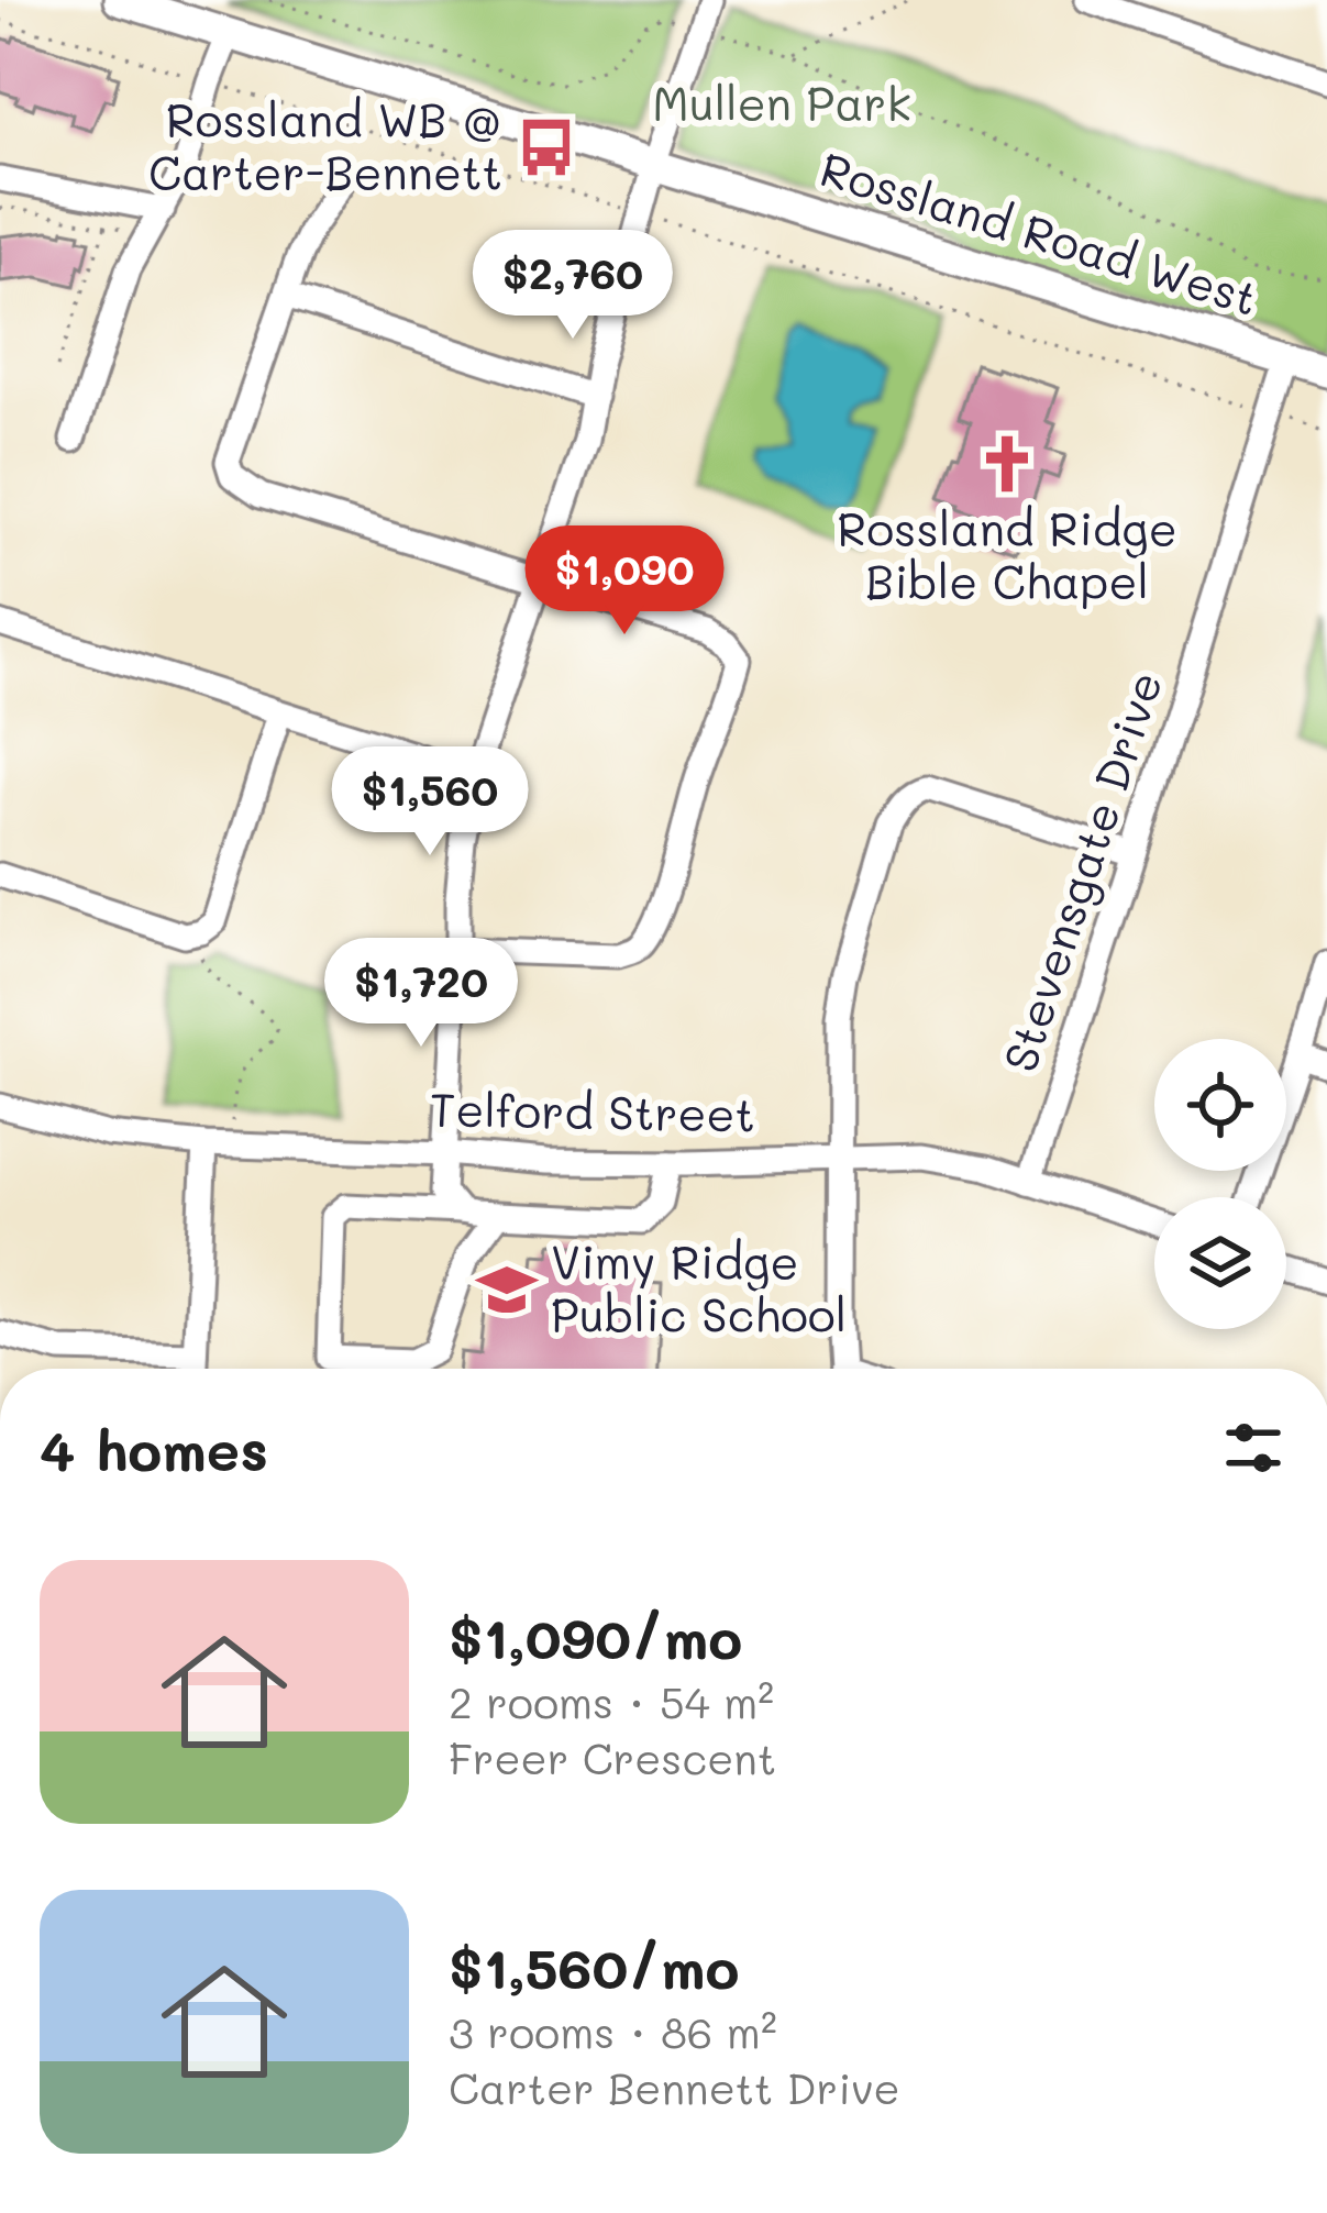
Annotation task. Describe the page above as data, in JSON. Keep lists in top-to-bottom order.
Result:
{
  "streets": {
    "main road": ["Rossland Road West"],
    "street": ["Stevensgate Drive", "Telford Street"]
  },
  "crossings": [
    ["Rossland Road West", "Stevensgate Drive"],
    ["Stevensgate Drive", "Telford Street"]
  ],
  "parks": ["Mullen Park"],
  "places": {
    "bus stop": ["Rossland WB @ Carter-Bennett"],
    "church": ["Rossland Ridge Bible Chapel"],
    "school or university": ["Vimy Ridge Public School"]
  },
  "page": {
    "price": [
      "$2,760",
      "$1,090",
      "$1,560",
      "$1,720"
    ],
    "heading": "4 homes",
    "list": [
      {
        "name": "$1,090/mo",
        "note": "2 rooms · 54 m² · Freer Crescent"
      },
      {
        "name": "$1,560/mo",
        "note": "3 rooms · 86 m² · Carter Bennett Drive"
      }
    ]
  }
}
